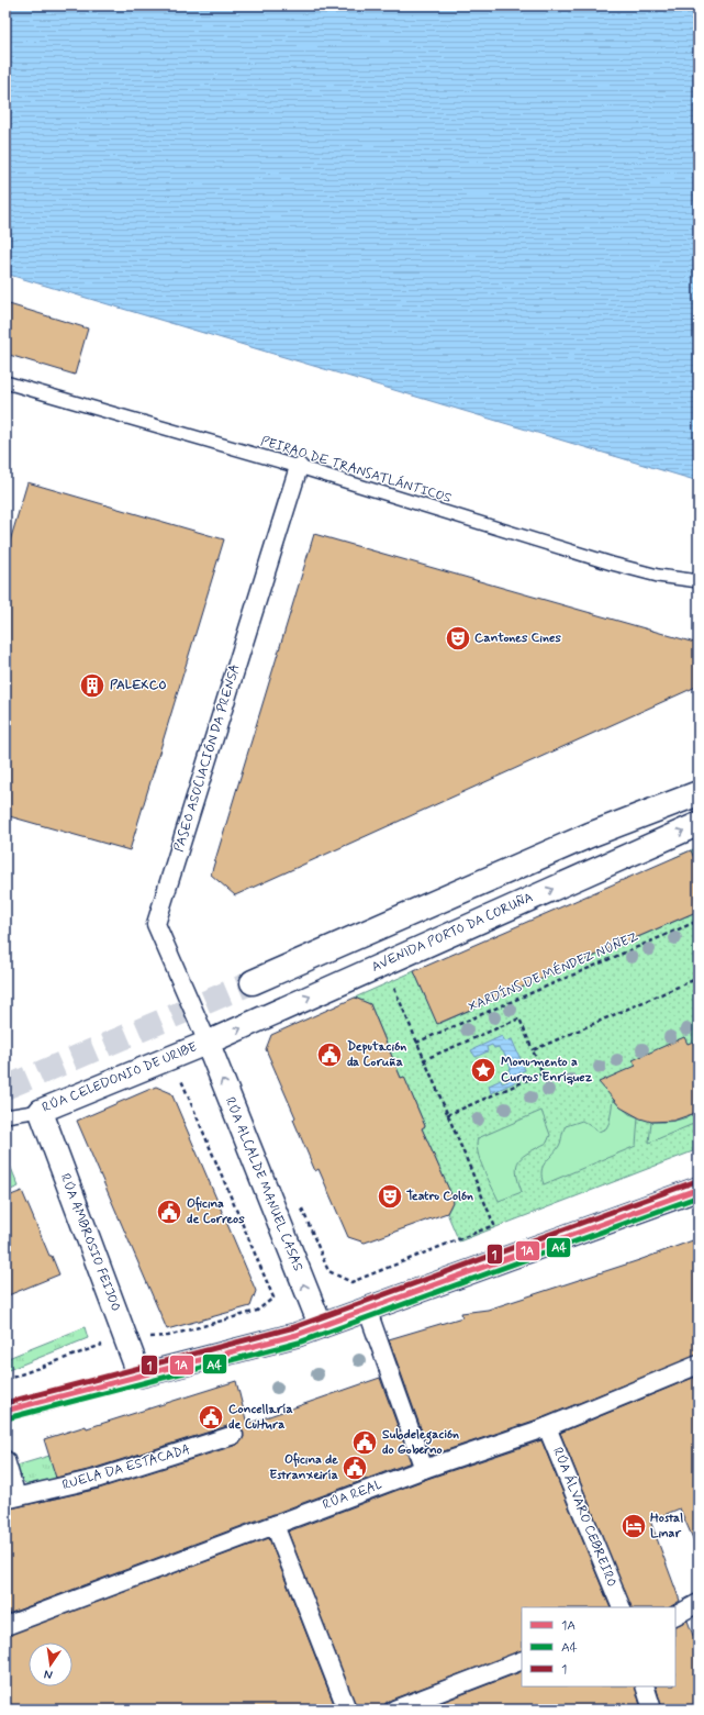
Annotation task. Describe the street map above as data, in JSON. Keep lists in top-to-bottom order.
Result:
{
  "streets": {
    "street": [
      "PASEO ASOCIACIÓN DA PRENSA",
      "AVENIDA PORTO DA CORUÑA",
      "RÚA CELEDONIO DE URIBE",
      "RÚA ALCALDE MANUEL CASAS",
      "RÚA AMBROSIO FEIJOO",
      "RUELA DA ESTACADA",
      "RÚA REAL",
      "RÚA ÁLVARO CEBREIRO"
    ],
    "lane": ["PEIRAO DE TRANSATLÁNTICOS"],
    "path": ["XARDÍNS DE MÉNDEZ NÚÑEZ"]
  },
  "crossings": [
    ["PEIRAO DE TRANSATLÁNTICOS", "PASEO ASOCIACIÓN DA PRENSA"],
    ["PASEO ASOCIACIÓN DA PRENSA", "AVENIDA PORTO DA CORUÑA"],
    ["PASEO ASOCIACIÓN DA PRENSA", "RÚA CELEDONIO DE URIBE"],
    ["PASEO ASOCIACIÓN DA PRENSA", "RÚA ALCALDE MANUEL CASAS"],
    ["AVENIDA PORTO DA CORUÑA", "RÚA CELEDONIO DE URIBE"],
    ["AVENIDA PORTO DA CORUÑA", "RÚA ALCALDE MANUEL CASAS"],
    ["RÚA CELEDONIO DE URIBE", "RÚA ALCALDE MANUEL CASAS"],
    ["RÚA CELEDONIO DE URIBE", "RÚA AMBROSIO FEIJOO"],
    ["RÚA REAL", "RÚA ÁLVARO CEBREIRO"]
  ],
  "one_way": ["AVENIDA PORTO DA CORUÑA", "RÚA ALCALDE MANUEL CASAS"],
  "places": {
    "theatre": ["Cantones Cines", "Teatro Colón"],
    "building": ["PALEXCO"],
    "public building": [
      "Deputación da Coruña",
      "Oficina de Correos",
      "Concellaría de Cultura",
      "Subdelegación do Goberno",
      "Oficina de Estranxeiría"
    ],
    "place": ["Monumento a Curros Enríquez"],
    "hotel": ["Hostal Linar"]
  },
  "lines": ["transit line 1", "transit line 1A", "transit line A4"],
  "legend": ["1A", "A4", "1"],
  "north": "bottom"
}
